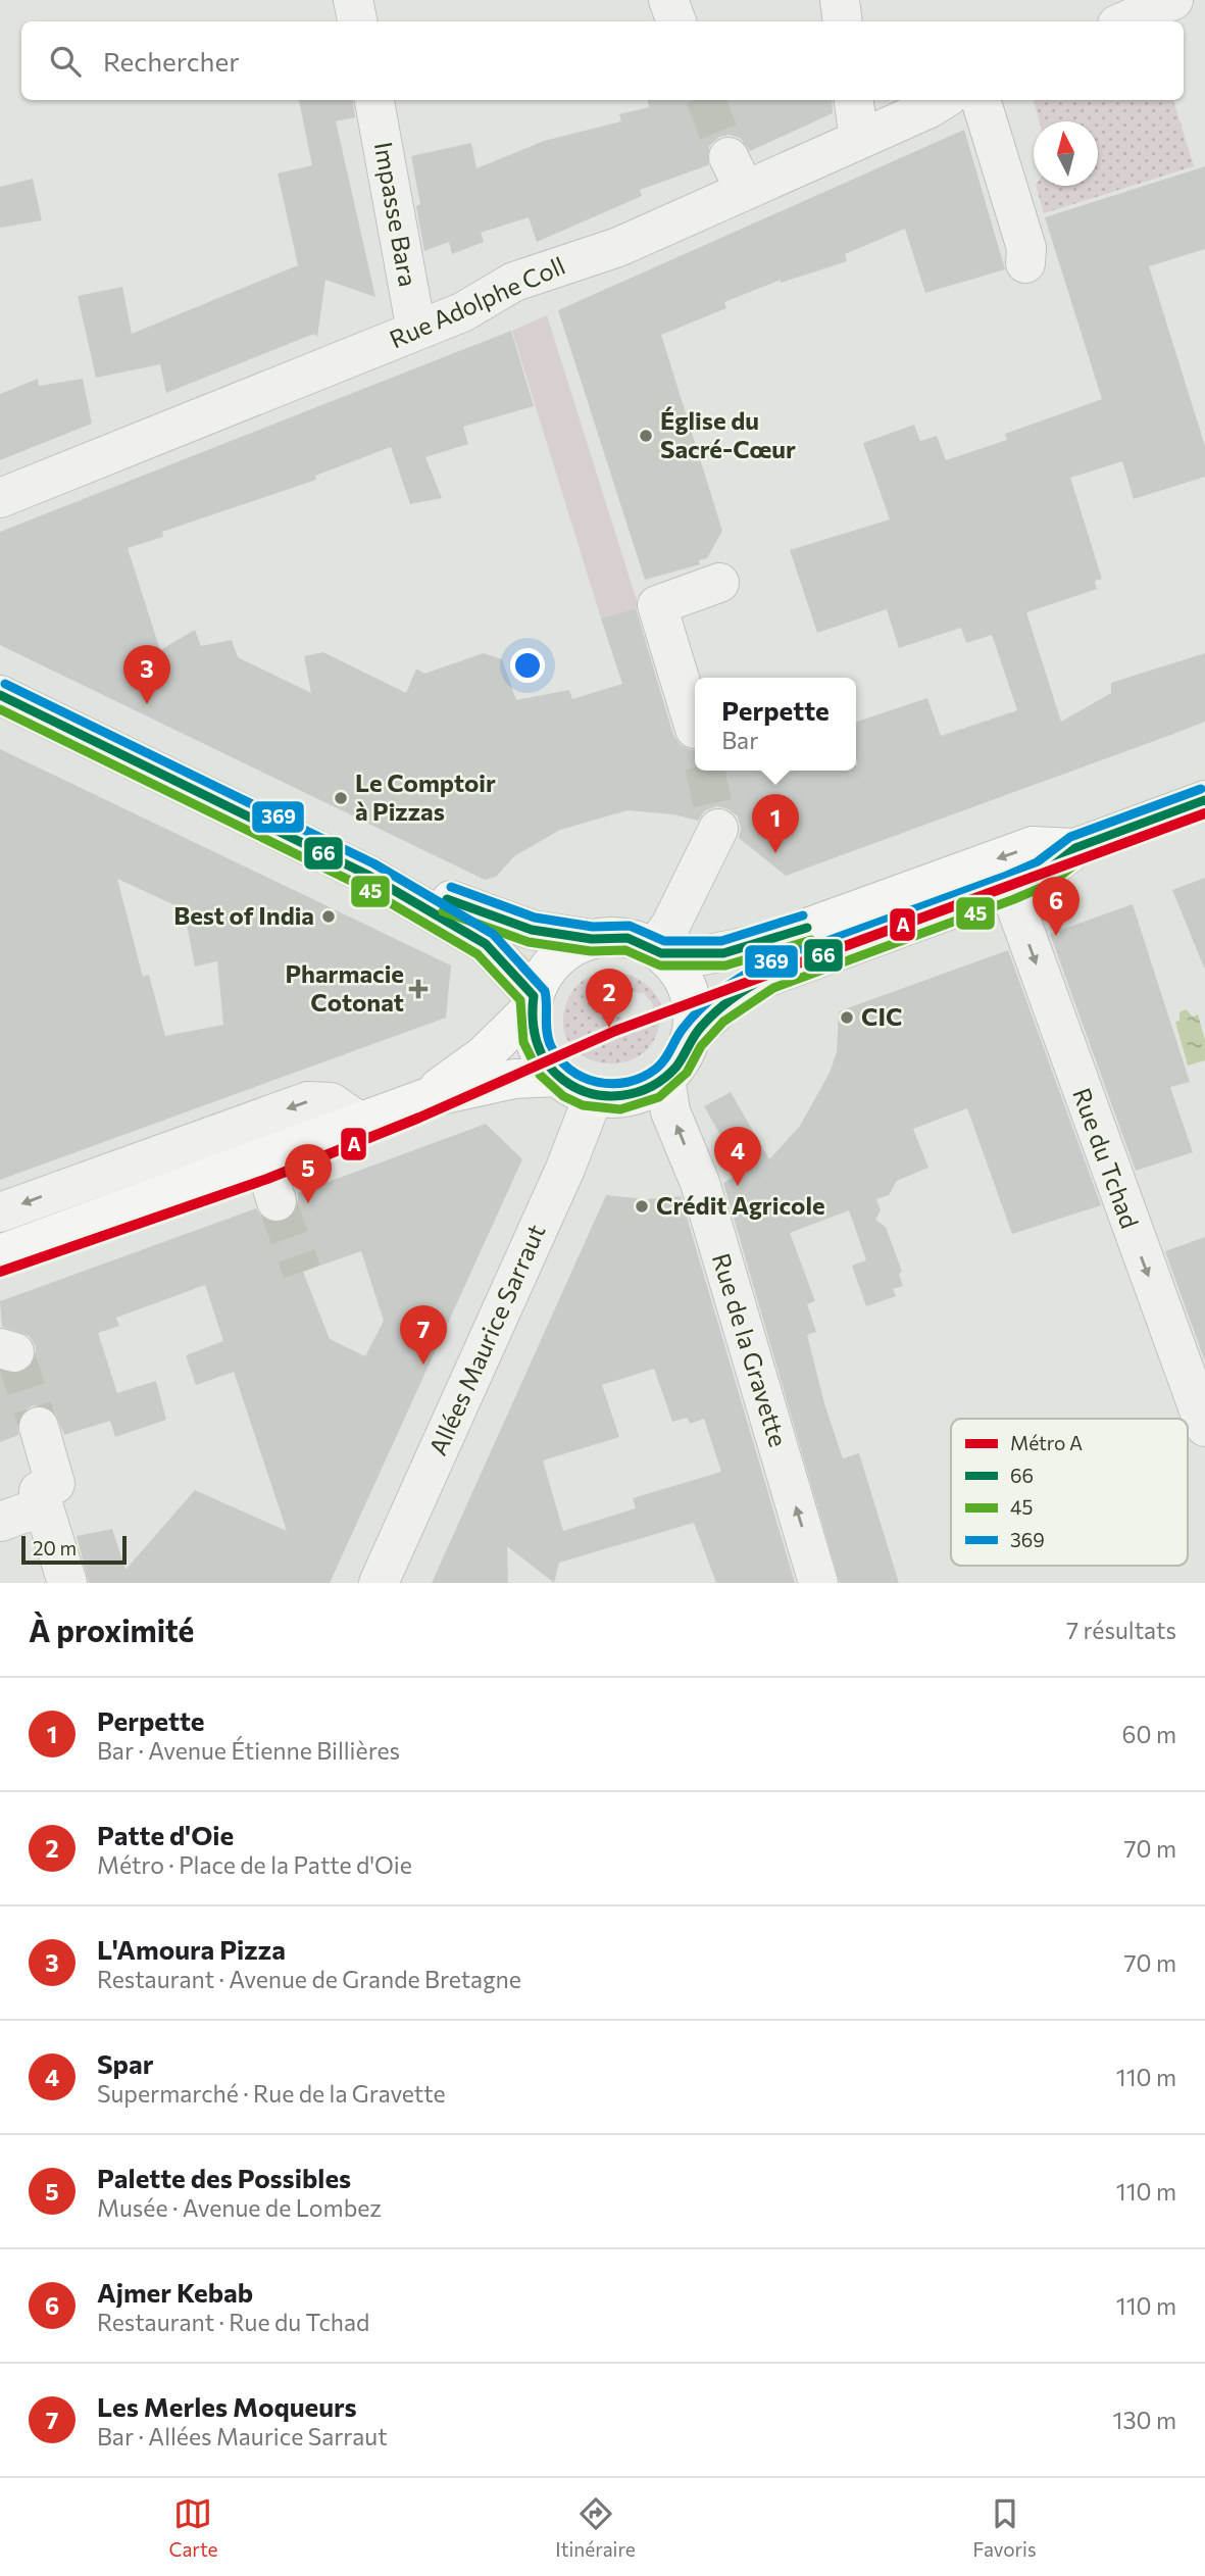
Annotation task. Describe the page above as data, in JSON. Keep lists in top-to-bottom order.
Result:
{
  "streets": {
    "street": [
      "Impasse Bara",
      "Rue Adolphe Coll",
      "Rue du Tchad",
      "Allées Maurice Sarraut",
      "Rue de la Gravette"
    ]
  },
  "crossings": [
    ["Impasse Bara", "Rue Adolphe Coll"],
    ["Allées Maurice Sarraut", "Rue de la Gravette"]
  ],
  "one_way": ["Rue du Tchad", "Rue de la Gravette"],
  "places": {
    "other": [
      "Église du Sacré-Cœur",
      "Le Comptoir à Pizzas",
      "Best of India",
      "CIC",
      "Crédit Agricole"
    ],
    "health": ["Pharmacie Cotonat"]
  },
  "lines": [
    "transit line 369",
    "transit line 66",
    "transit line 45",
    "metro line A"
  ],
  "legend": [
    "Métro A",
    "66",
    "45",
    "369"
  ],
  "scale_bar": "20 m",
  "north": "top",
  "page": {
    "search": "Rechercher",
    "pins": [
      "3",
      "1",
      "6",
      "2",
      "4",
      "5",
      "7"
    ],
    "popup": ["Perpette", "Bar"],
    "scale": "20 m",
    "heading": ["À proximité", "7 résultats"],
    "list": [
      {
        "mark": "1",
        "name": "Perpette",
        "note": "Bar · Avenue Étienne Billières",
        "value": "60 m"
      },
      {
        "mark": "2",
        "name": "Patte d'Oie",
        "note": "Métro · Place de la Patte d'Oie",
        "value": "70 m"
      },
      {
        "mark": "3",
        "name": "L'Amoura Pizza",
        "note": "Restaurant · Avenue de Grande Bretagne",
        "value": "70 m"
      },
      {
        "mark": "4",
        "name": "Spar",
        "note": "Supermarché · Rue de la Gravette",
        "value": "110 m"
      },
      {
        "mark": "5",
        "name": "Palette des Possibles",
        "note": "Musée · Avenue de Lombez",
        "value": "110 m"
      },
      {
        "mark": "6",
        "name": "Ajmer Kebab",
        "note": "Restaurant · Rue du Tchad",
        "value": "110 m"
      },
      {
        "mark": "7",
        "name": "Les Merles Moqueurs",
        "note": "Bar · Allées Maurice Sarraut",
        "value": "130 m"
      }
    ],
    "nav": ["Carte", "Itinéraire", "Favoris"]
  }
}
